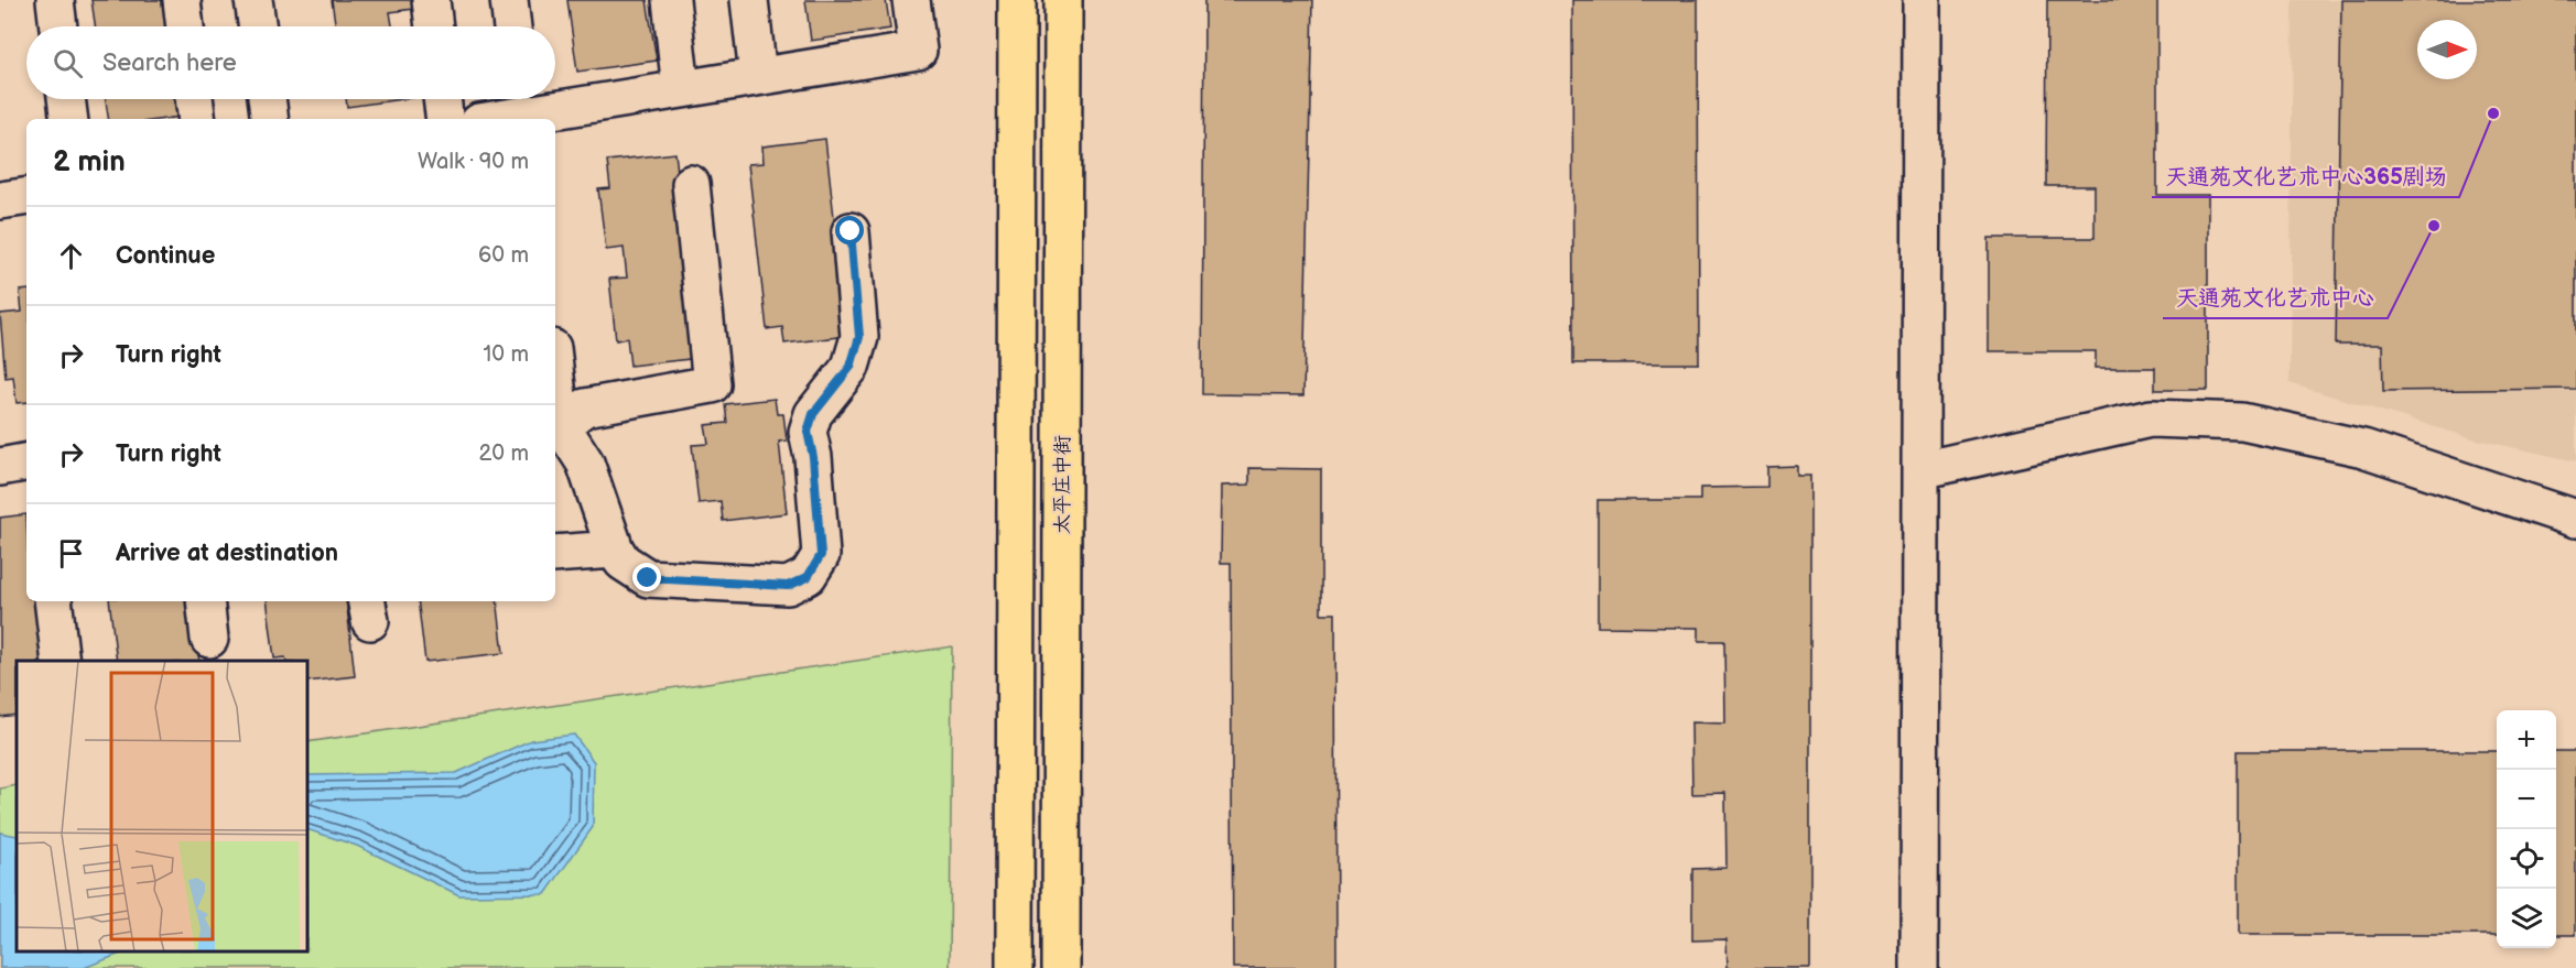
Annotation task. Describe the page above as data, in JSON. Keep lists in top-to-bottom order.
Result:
{
  "streets": {
    "main road": ["太平庄中街"]
  },
  "places": ["天通苑文化艺术中心365剧场", "天通苑文化艺术中心"],
  "north": "right",
  "page": {
    "search": "Search here",
    "heading": ["2 min", "Walk · 90 m"],
    "list": [
      ["Continue", "60 m"],
      ["Turn right", "10 m"],
      ["Turn right", "20 m"],
      "Arrive at destination"
    ],
    "map_buttons": ["+", "−"]
  }
}
